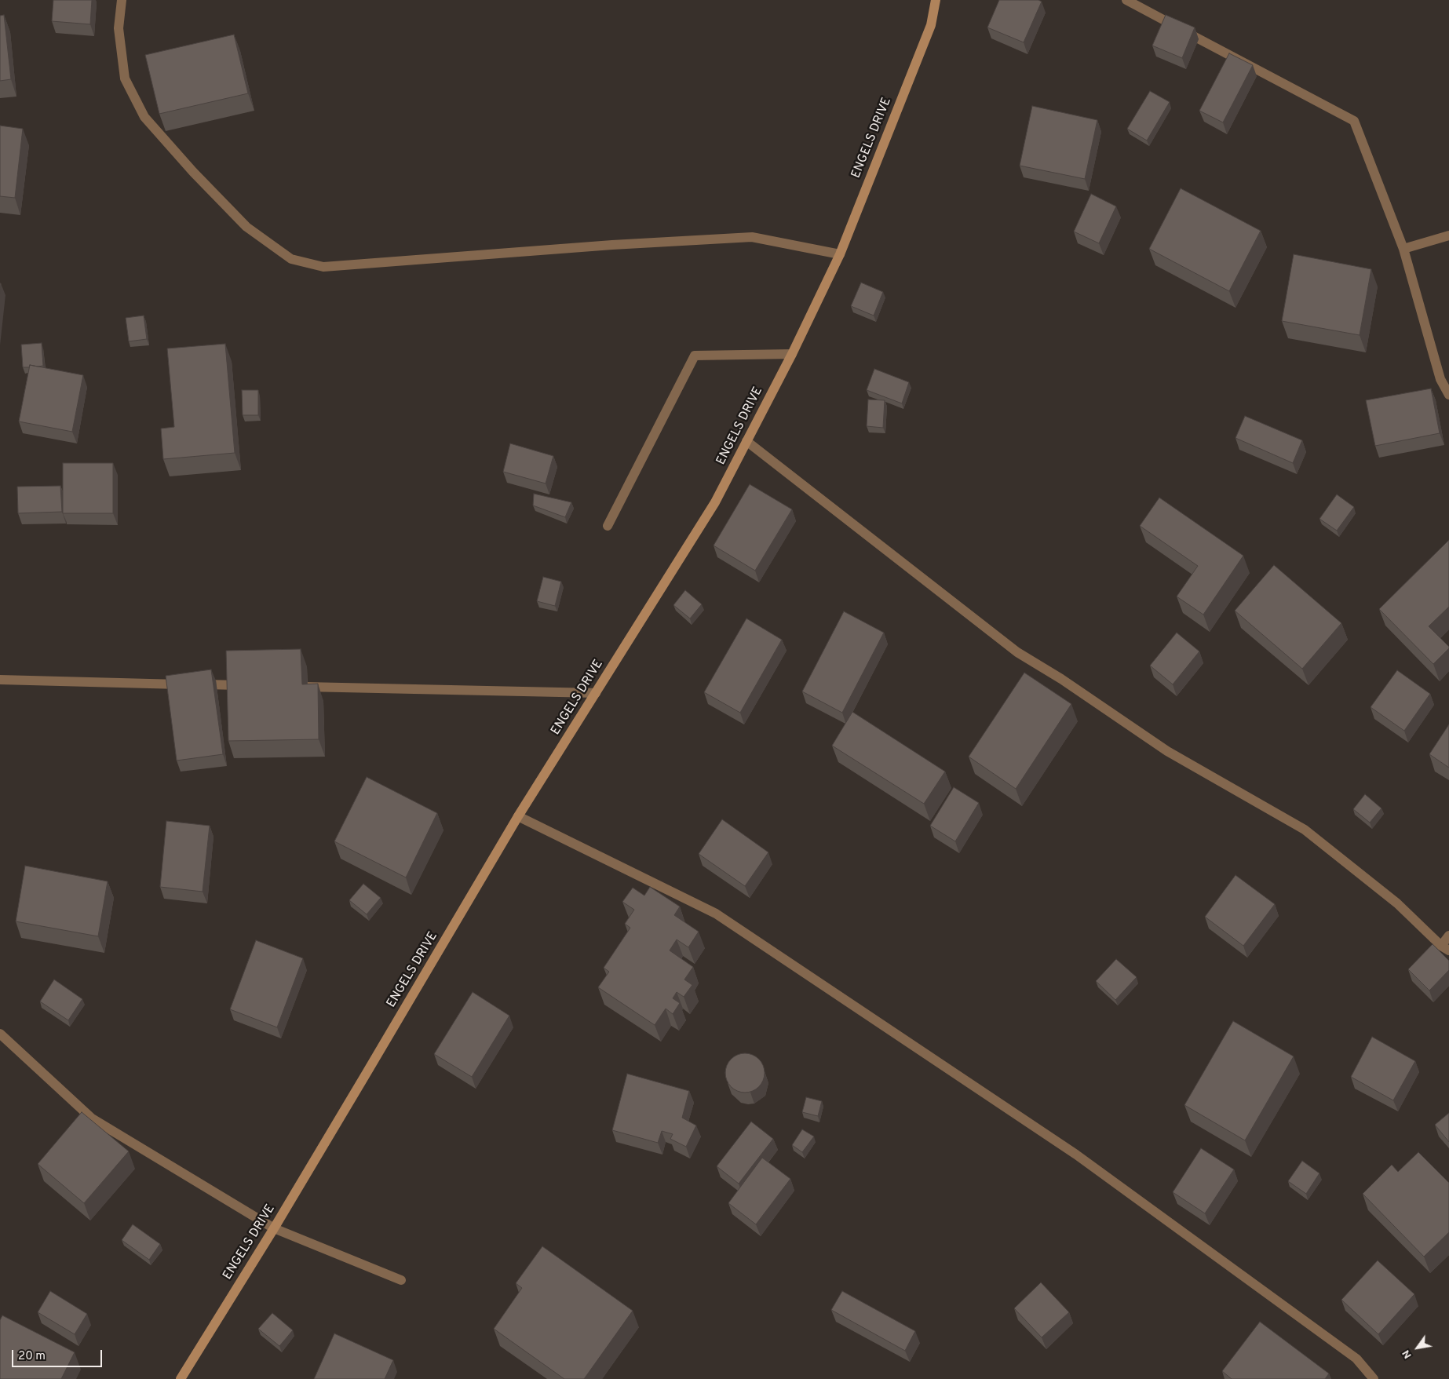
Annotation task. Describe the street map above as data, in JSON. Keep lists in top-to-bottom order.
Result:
{
  "streets": {
    "street": ["ENGELS DRIVE"]
  },
  "scale_bar": "20 m",
  "north": "bottom left"
}
